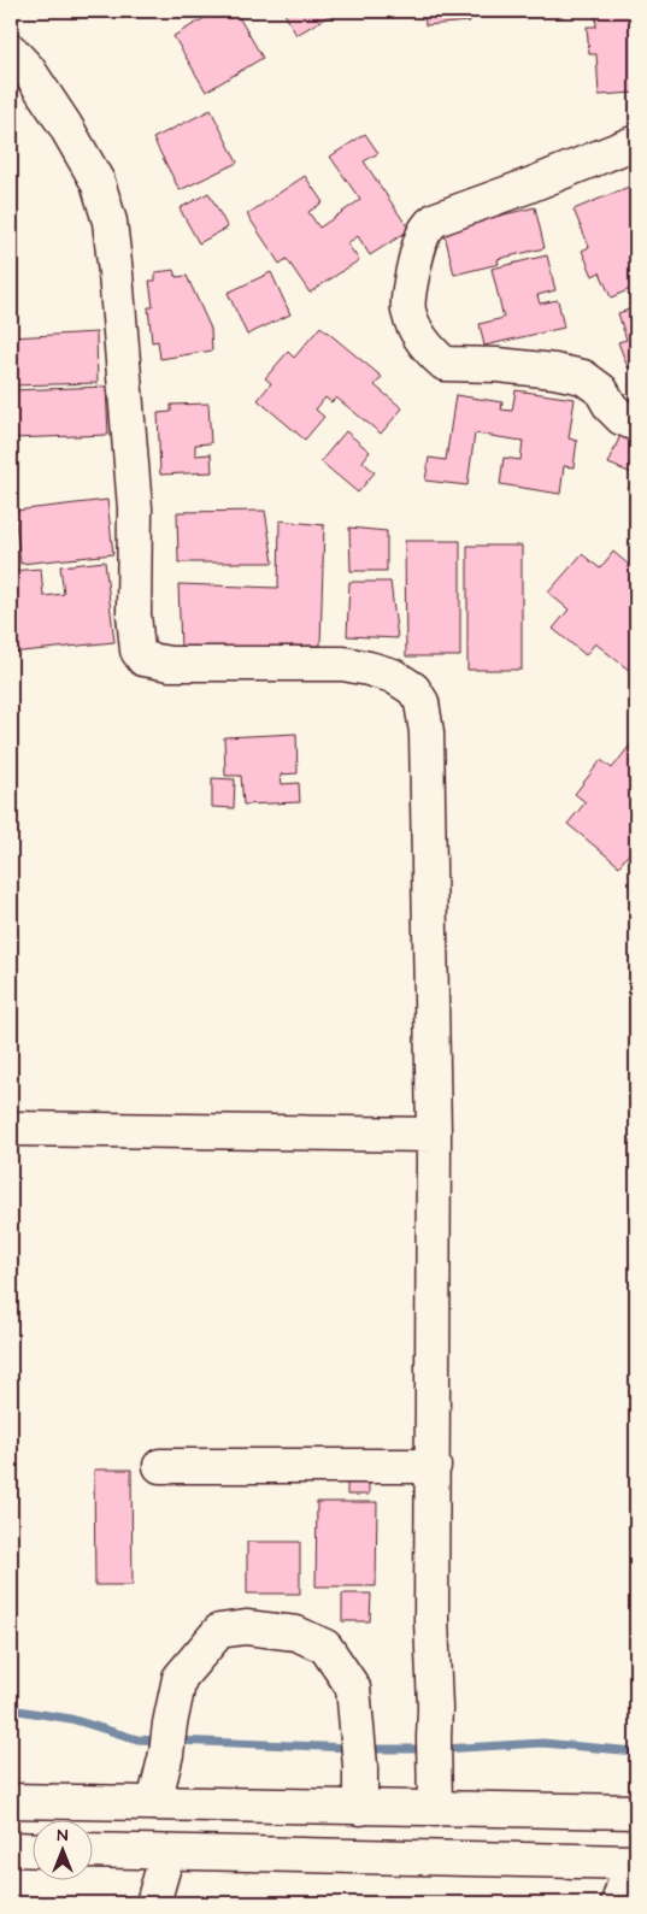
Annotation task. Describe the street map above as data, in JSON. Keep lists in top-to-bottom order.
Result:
{
  "north": "top"
}
